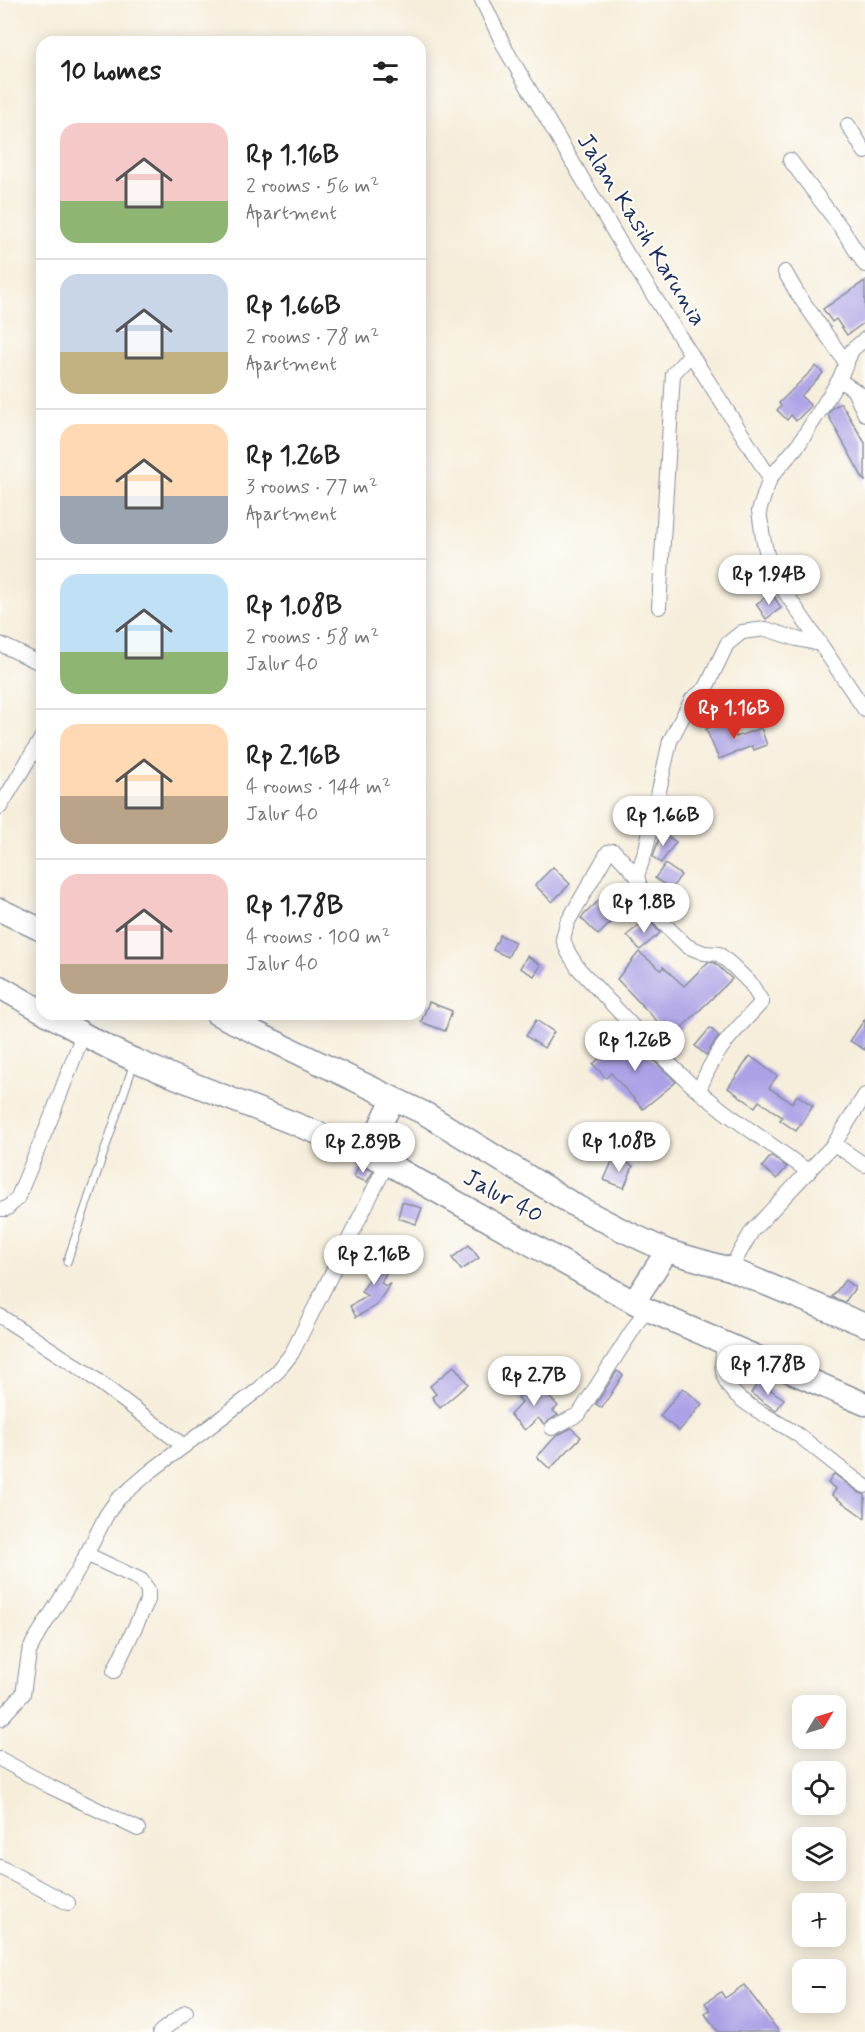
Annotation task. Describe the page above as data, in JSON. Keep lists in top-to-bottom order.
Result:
{
  "streets": {
    "highway": ["Jalur 40"],
    "street": ["Jalan Kasih Karunia"]
  },
  "north": "top right",
  "page": {
    "heading": "10 homes",
    "list": [
      {
        "name": "Rp 1.16B",
        "note": "2 rooms · 56 m² · Apartment"
      },
      {
        "name": "Rp 1.66B",
        "note": "2 rooms · 78 m² · Apartment"
      },
      {
        "name": "Rp 1.26B",
        "note": "3 rooms · 77 m² · Apartment"
      },
      {
        "name": "Rp 1.08B",
        "note": "2 rooms · 58 m² · Jalur 40"
      },
      {
        "name": "Rp 2.16B",
        "note": "4 rooms · 144 m² · Jalur 40"
      },
      {
        "name": "Rp 1.78B",
        "note": "4 rooms · 100 m² · Jalur 40"
      }
    ],
    "price": [
      "Rp 1.94B",
      "Rp 1.16B",
      "Rp 1.66B",
      "Rp 1.8B",
      "Rp 1.26B",
      "Rp 1.08B",
      "Rp 2.89B",
      "Rp 2.16B",
      "Rp 1.78B",
      "Rp 2.7B"
    ],
    "map_buttons": ["+", "−"]
  }
}
